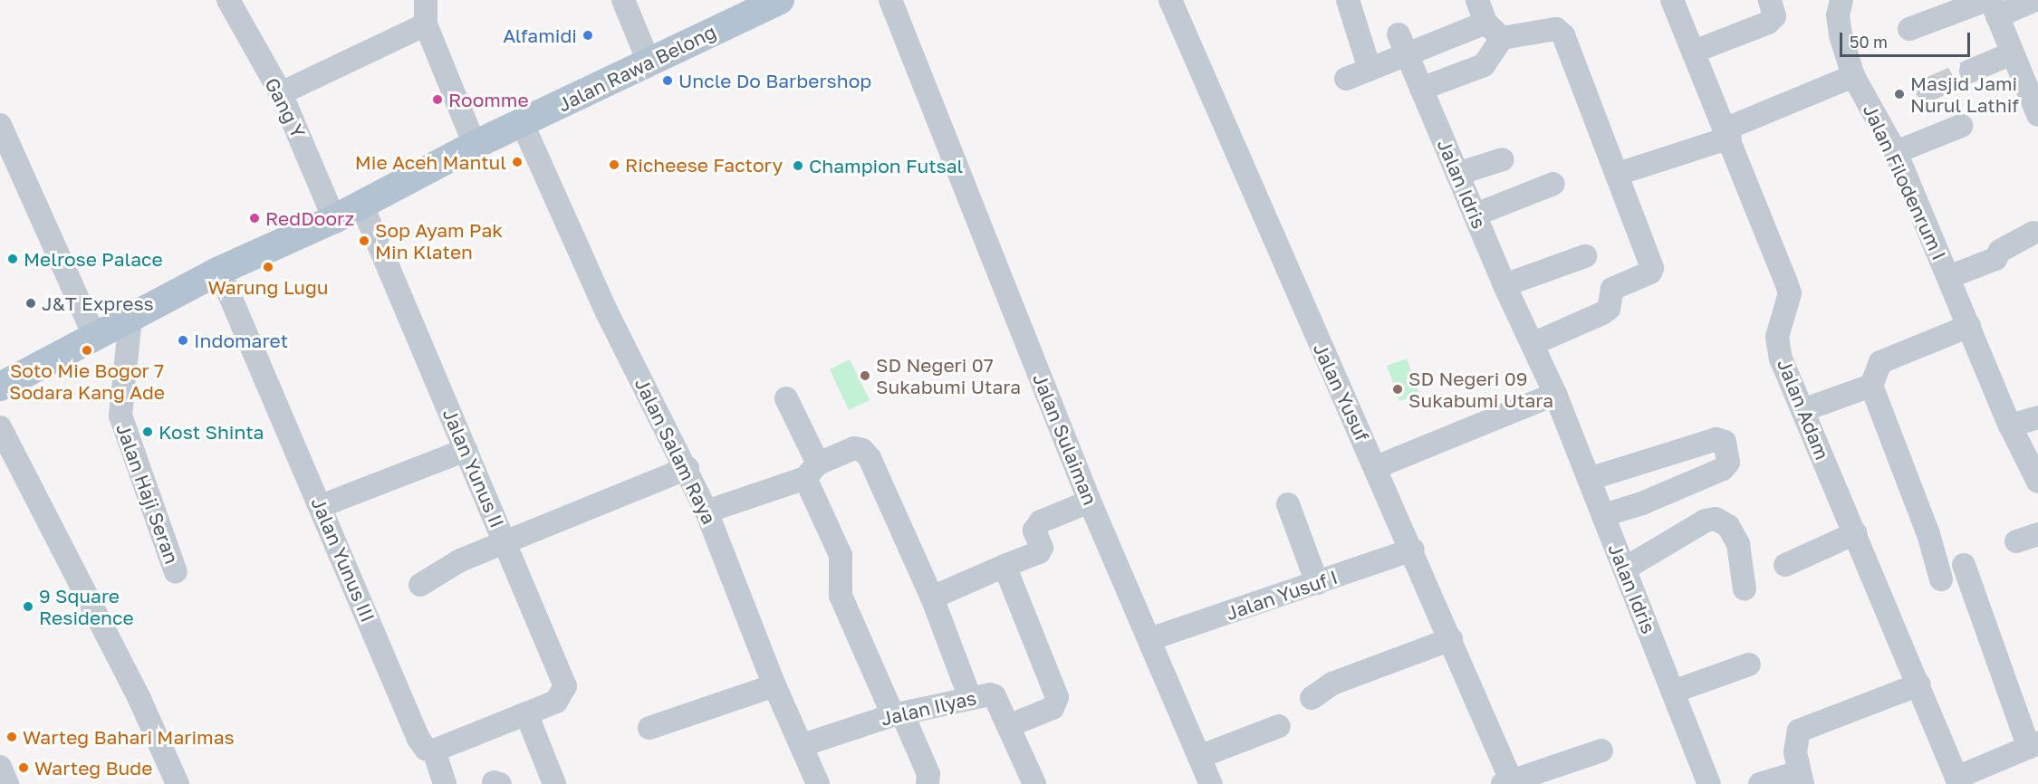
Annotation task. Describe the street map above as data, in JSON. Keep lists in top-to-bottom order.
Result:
{
  "streets": {
    "main road": ["Jalan Rawa Belong"],
    "street": [
      "Gang Y",
      "Jalan Filodenrum I",
      "Jalan Idris",
      "Jalan Yusuf",
      "Jalan Adam",
      "Jalan Sulaiman",
      "Jalan Salam Raya",
      "Jalan Yunus II",
      "Jalan Haji Seran",
      "Jalan Yunus III",
      "Jalan Yusuf I",
      "Jalan Ilyas"
    ]
  },
  "crossings": [
    ["Jalan Rawa Belong", "Gang Y"],
    ["Jalan Rawa Belong", "Jalan Salam Raya"],
    ["Jalan Rawa Belong", "Jalan Yunus II"],
    ["Jalan Rawa Belong", "Jalan Haji Seran"],
    ["Jalan Rawa Belong", "Jalan Yunus III"],
    ["Jalan Yusuf", "Jalan Yusuf I"],
    ["Jalan Sulaiman", "Jalan Yusuf I"],
    ["Jalan Salam Raya", "Jalan Ilyas"]
  ],
  "places": [
    "Alfamidi",
    "Uncle Do Barbershop",
    "Masjid Jami Nurul Lathif",
    "Roomme",
    "Mie Aceh Mantul",
    "Richeese Factory",
    "Champion Futsal",
    "RedDoorz",
    "Sop Ayam Pak Min Klaten",
    "Melrose Palace",
    "Warung Lugu",
    "J&T Express",
    "Indomaret",
    "Soto Mie Bogor 7 Sodara Kang Ade",
    "SD Negeri 07 Sukabumi Utara",
    "SD Negeri 09 Sukabumi Utara",
    "Kost Shinta",
    "9 Square Residence",
    "Warteg Bahari Marimas",
    "Warteg Bude"
  ],
  "scale_bar": "50 m"
}
